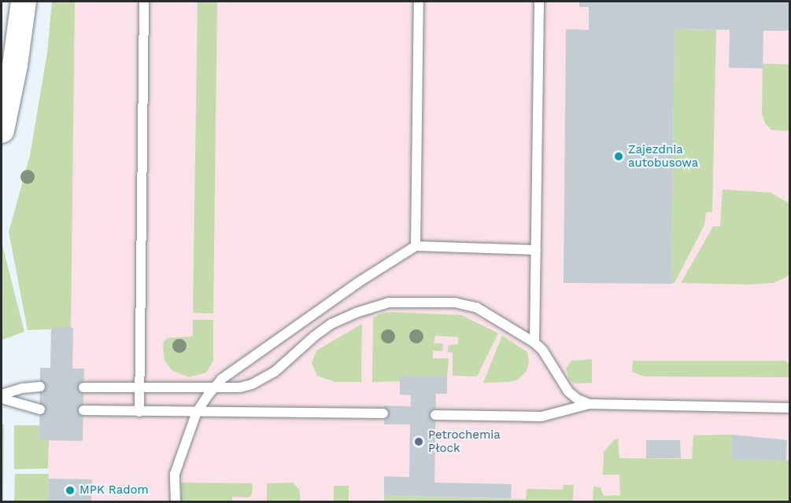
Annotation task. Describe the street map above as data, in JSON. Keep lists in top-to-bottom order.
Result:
{
  "places": ["Zajezdnia autobusowa", "Petrochemia Płock", "MPK Radom"]
}
